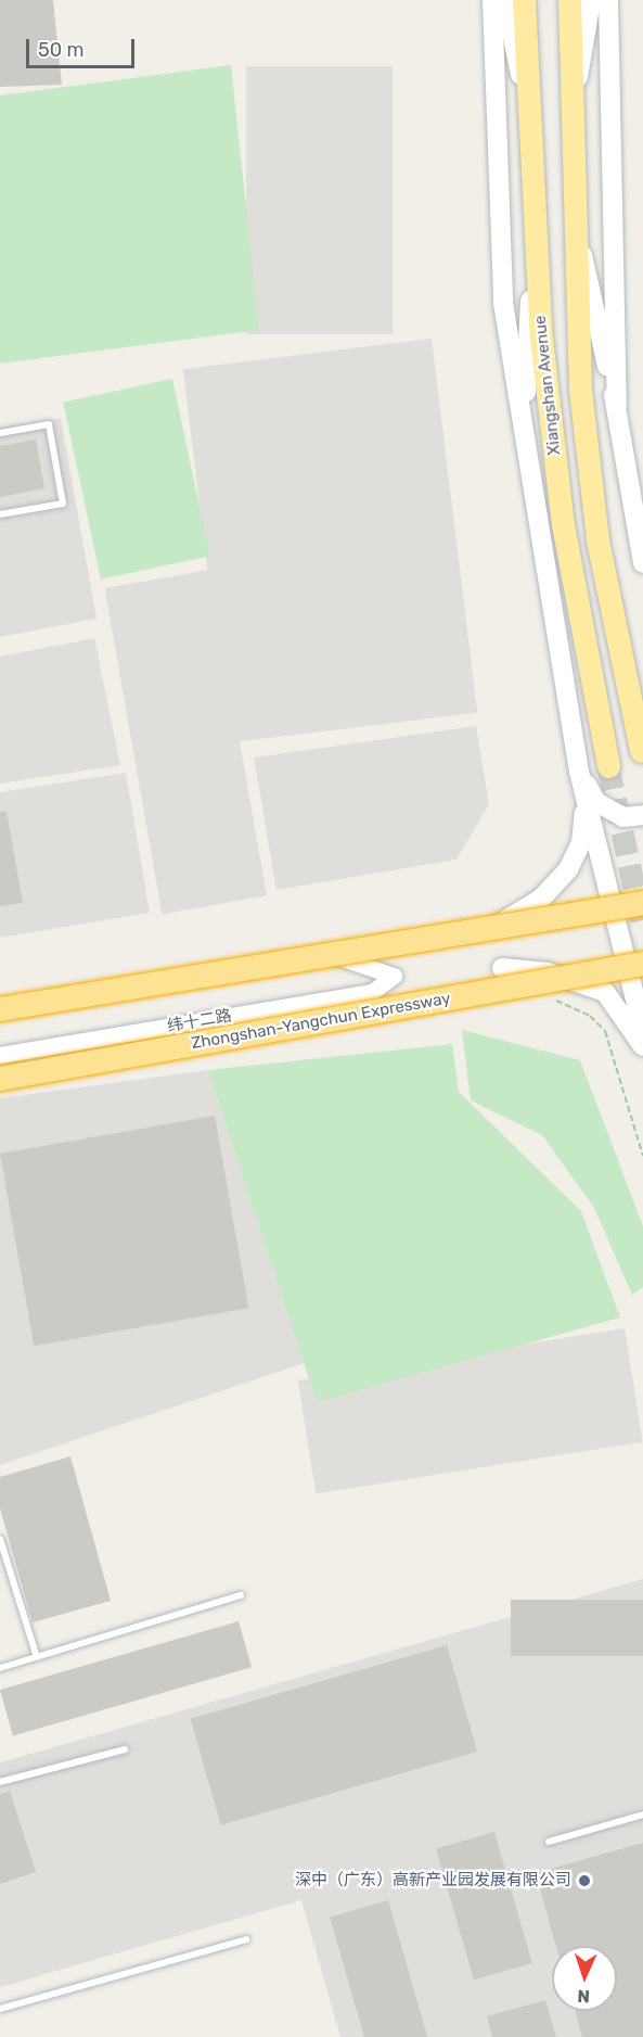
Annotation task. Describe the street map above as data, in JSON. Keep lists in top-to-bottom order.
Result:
{
  "streets": {
    "highway": ["Xiangshan Avenue", "Zhongshan-Yangchun Expressway"],
    "street": ["纬十二路"]
  },
  "places": ["深中（广东）高新产业园发展有限公司"],
  "scale_bar": "50 m",
  "north": "bottom"
}
